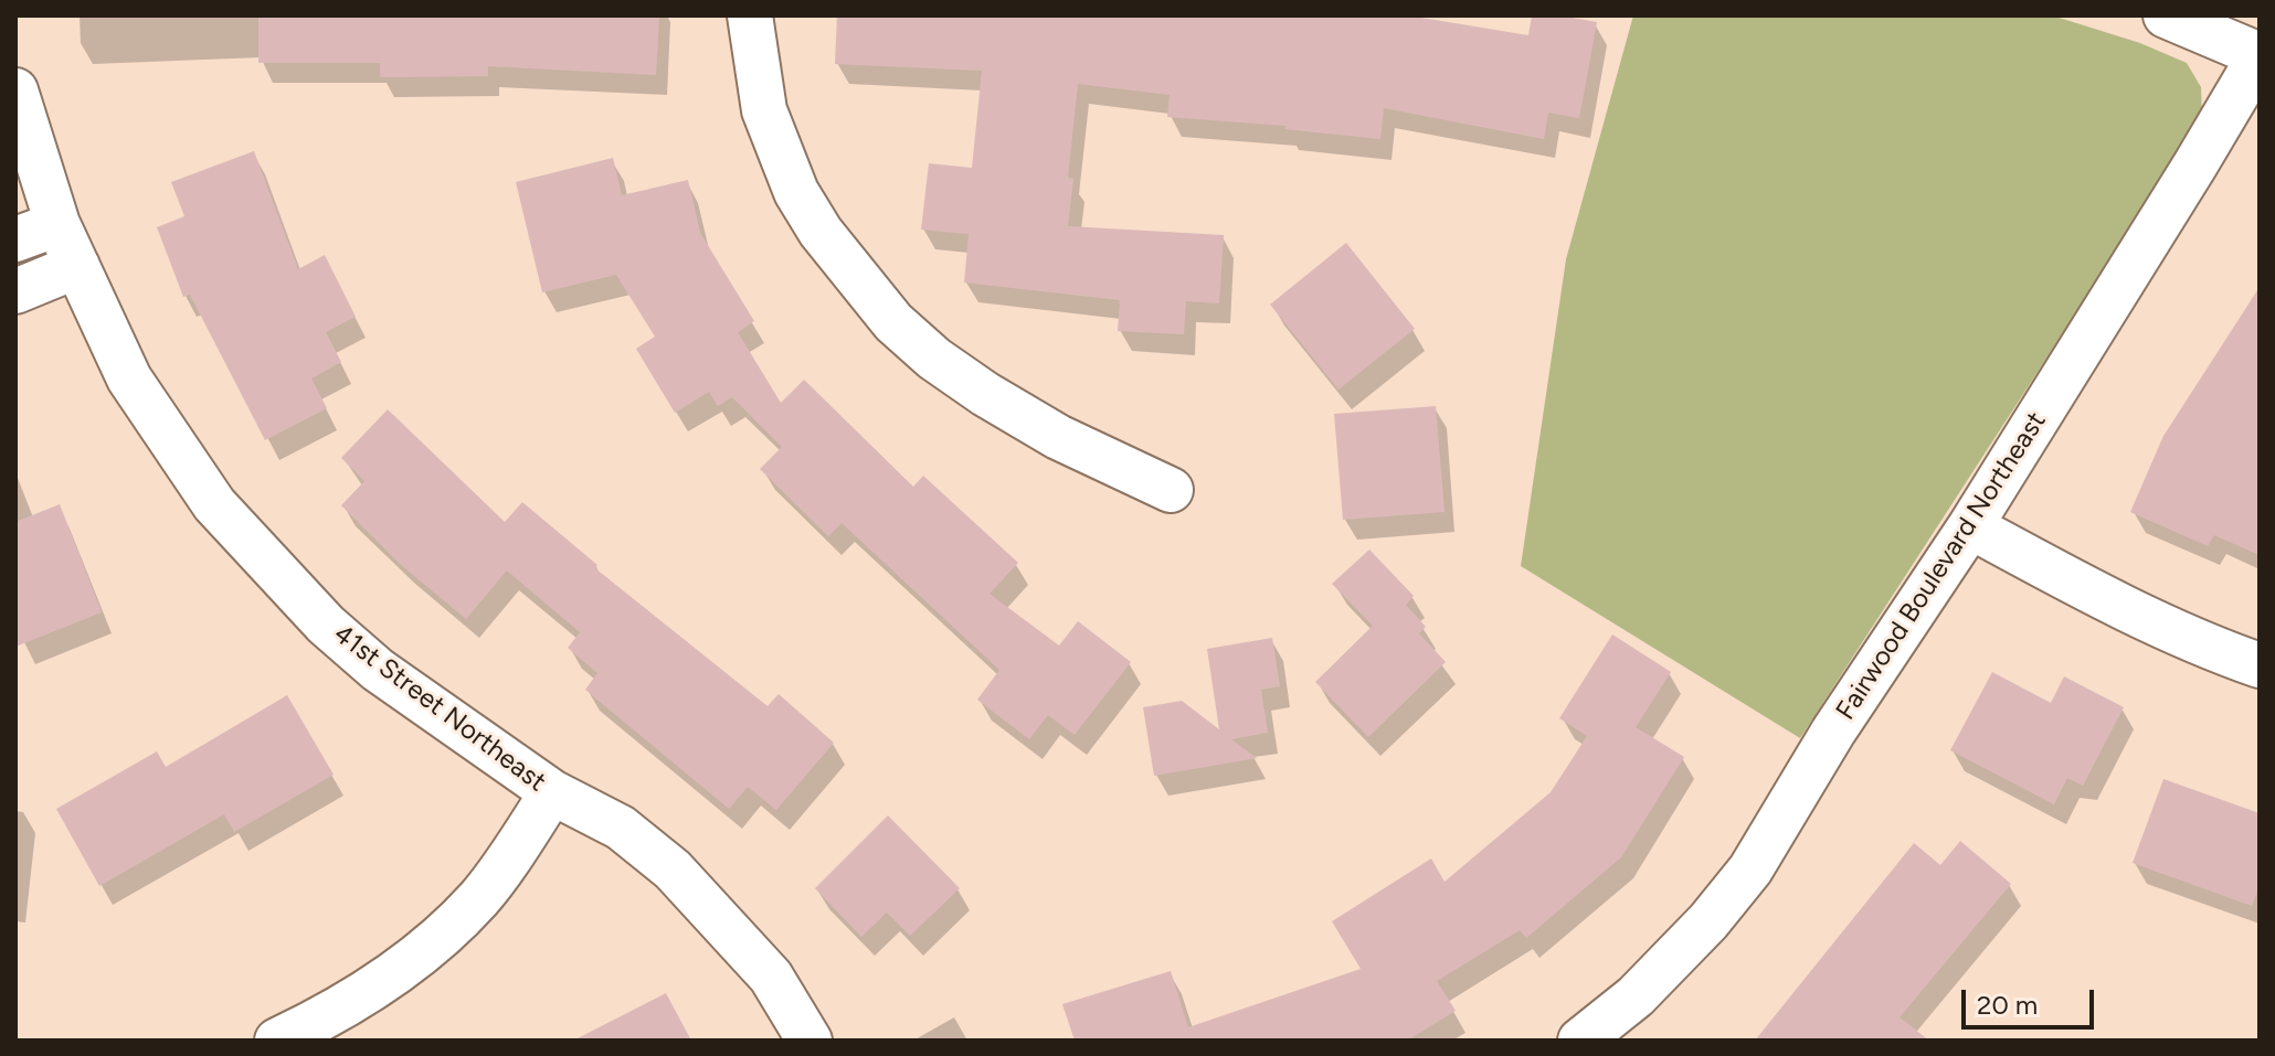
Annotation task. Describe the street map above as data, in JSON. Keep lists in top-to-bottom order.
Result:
{
  "streets": {
    "street": ["Fairwood Boulevard Northeast", "41st Street Northeast"]
  },
  "scale_bar": "20 m"
}
